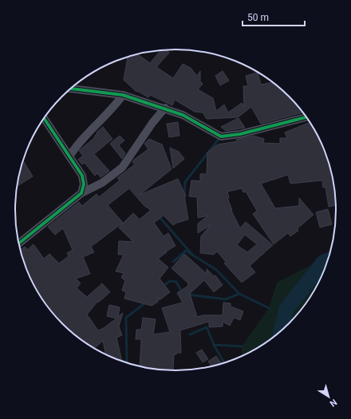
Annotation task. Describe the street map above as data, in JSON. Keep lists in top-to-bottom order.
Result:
{
  "scale_bar": "50 m",
  "north": "bottom right"
}
